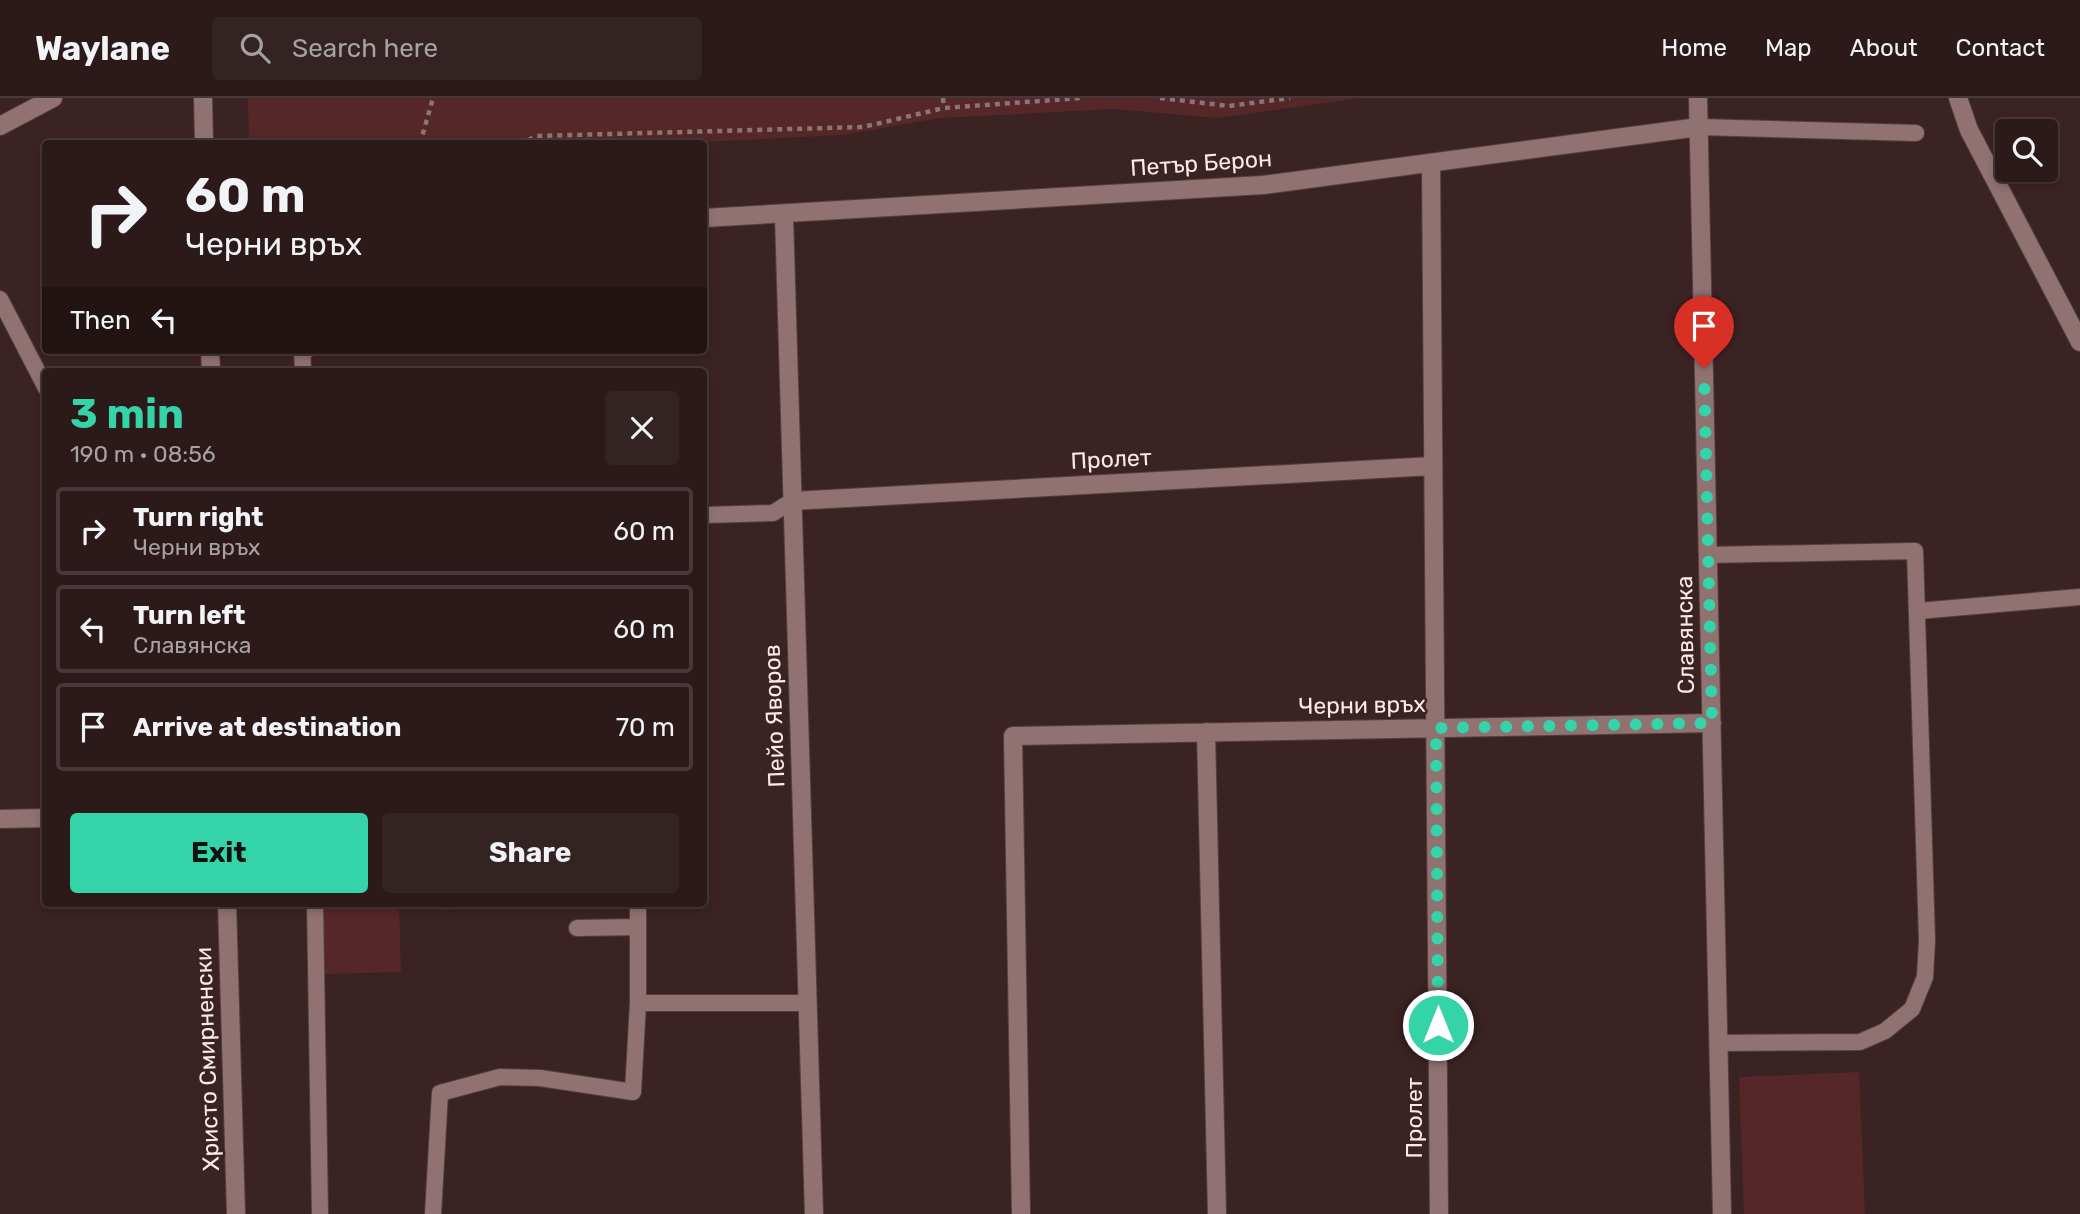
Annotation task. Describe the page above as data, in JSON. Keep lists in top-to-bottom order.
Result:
{
  "streets": {
    "street": [
      "Петър Берон",
      "Пролет",
      "Славянска",
      "Черни връх",
      "Пейо Яворов",
      "Христо Смирненски"
    ]
  },
  "crossings": [
    ["Петър Берон", "Славянска"],
    ["Петър Берон", "Пейо Яворов"],
    ["Пролет", "Черни връх"],
    ["Пролет", "Пейо Яворов"],
    ["Славянска", "Черни връх"]
  ],
  "page": {
    "header": "Waylane",
    "search": "Search here",
    "nav": [
      "Home",
      "Map",
      "About",
      "Contact"
    ],
    "turn": ["60 m", "Черни връх"],
    "then": "Then",
    "heading": ["3 min", "190 m · 08:56"],
    "list": [
      {
        "name": "Turn right",
        "note": "Черни връх",
        "value": "60 m"
      },
      {
        "name": "Turn left",
        "note": "Славянска",
        "value": "60 m"
      },
      {
        "name": "Arrive at destination",
        "value": "70 m"
      }
    ],
    "buttons": ["Exit", "Share"]
  }
}
